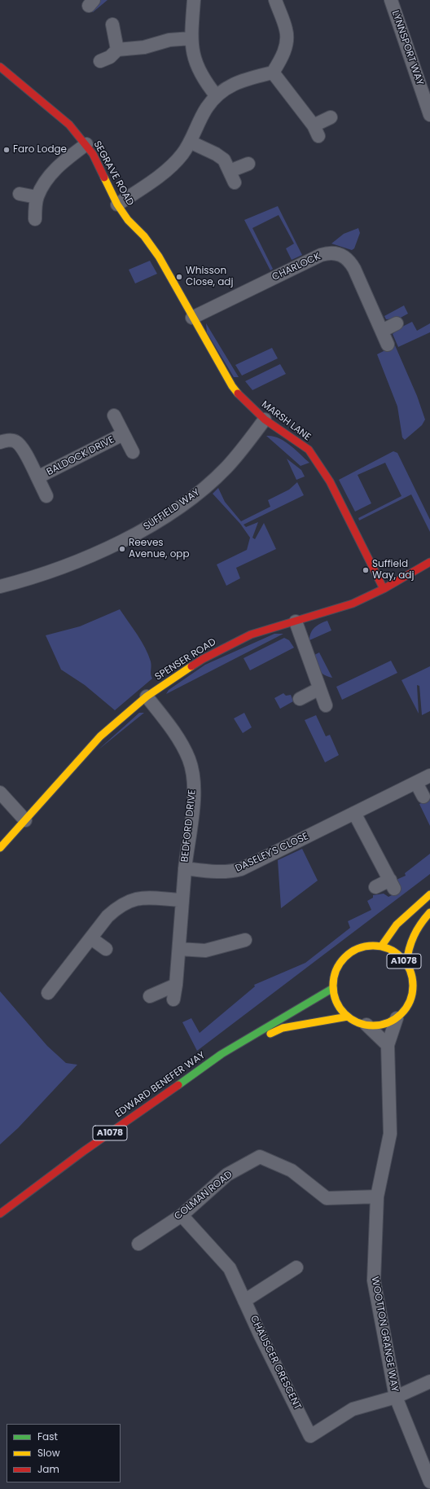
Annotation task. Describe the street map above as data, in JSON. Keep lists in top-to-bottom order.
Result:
{
  "streets": {
    "street": [
      "LYNNSPORT WAY",
      "SEGRAVE ROAD",
      "CHARLOCK",
      "MARSH LANE",
      "BALDOCK DRIVE",
      "SUFFIELD WAY",
      "SPENSER ROAD",
      "BEDFORD DRIVE",
      "DASELEY'S CLOSE",
      "A1078",
      "EDWARD BENEFER WAY",
      "COLMAN ROAD",
      "WOOTTON GRANGE WAY",
      "CHAUSCER CRESCENT"
    ]
  },
  "crossings": [
    ["SEGRAVE ROAD", "MARSH LANE"],
    ["CHARLOCK", "MARSH LANE"],
    ["MARSH LANE", "SUFFIELD WAY"],
    ["MARSH LANE", "SPENSER ROAD"],
    ["SPENSER ROAD", "BEDFORD DRIVE"],
    ["BEDFORD DRIVE", "DASELEY'S CLOSE"],
    ["A1078", "EDWARD BENEFER WAY"],
    ["A1078", "WOOTTON GRANGE WAY"],
    ["EDWARD BENEFER WAY", "WOOTTON GRANGE WAY"],
    ["COLMAN ROAD", "WOOTTON GRANGE WAY"],
    ["COLMAN ROAD", "CHAUSCER CRESCENT"],
    ["WOOTTON GRANGE WAY", "CHAUSCER CRESCENT"]
  ],
  "places": [
    "Faro Lodge",
    "Whisson Close, adj",
    "Reeves Avenue, opp",
    "Suffield Way, adj"
  ],
  "legend": ["Fast", "Slow", "Jam"]
}
